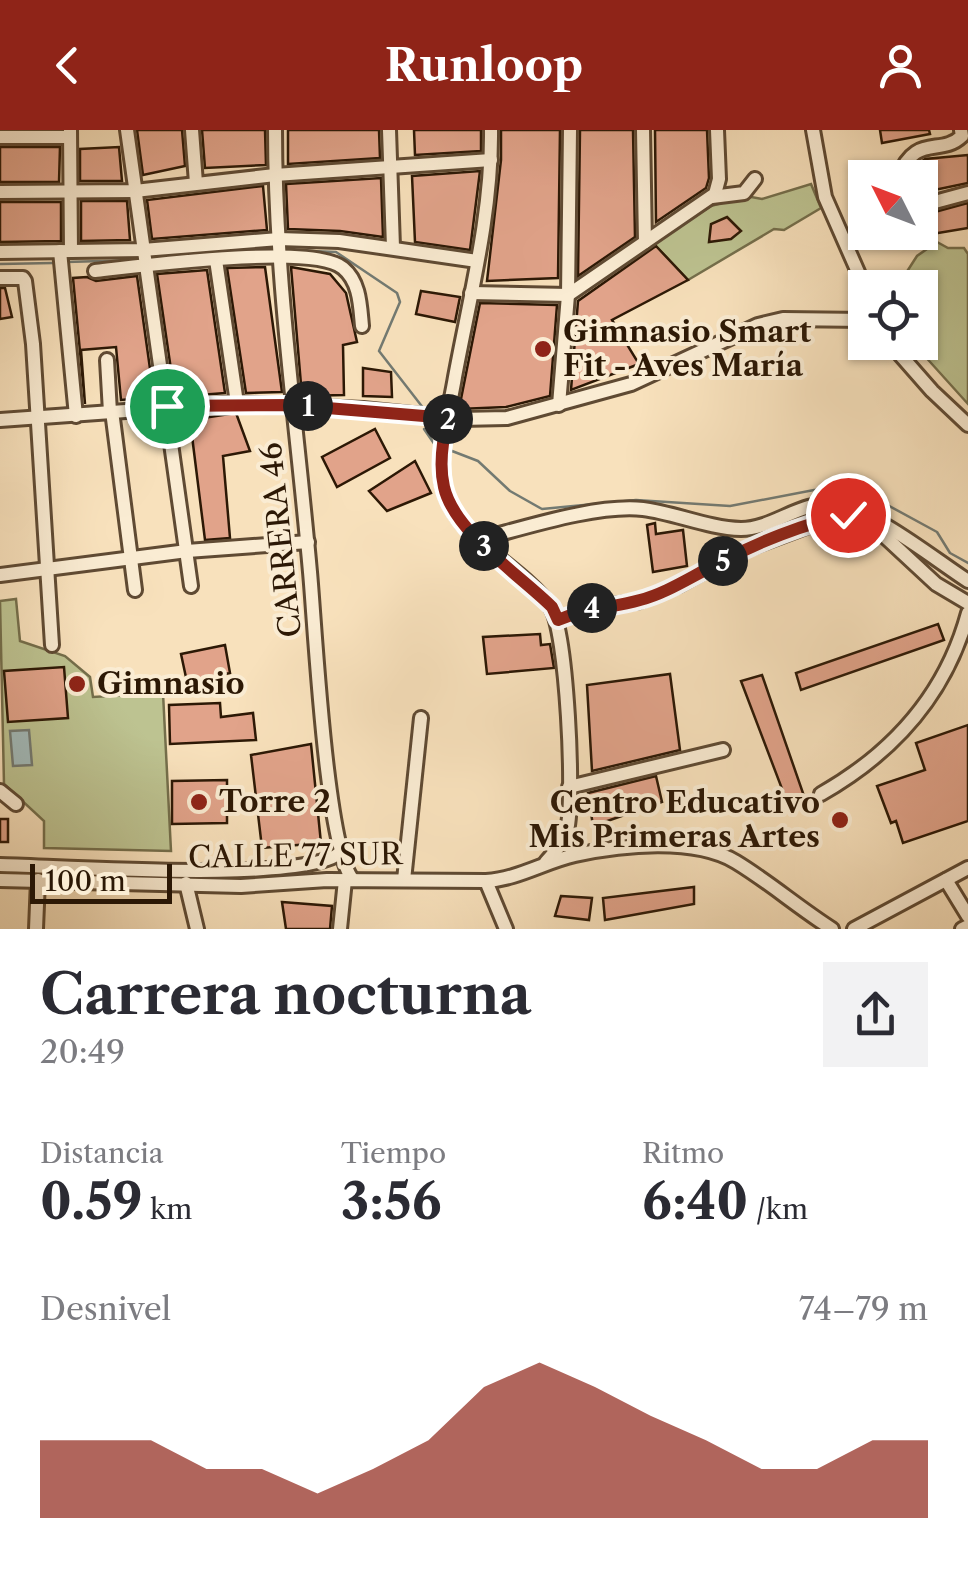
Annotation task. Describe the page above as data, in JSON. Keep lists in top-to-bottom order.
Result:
{
  "streets": {
    "street": ["CARRERA 46", "CALLE 77 SUR"]
  },
  "crossings": [
    ["CARRERA 46", "CALLE 77 SUR"]
  ],
  "places": [
    "Gimnasio Smart Fit - Aves María",
    "Gimnasio",
    "Torre 2",
    "Centro Educativo Mis Primeras Artes"
  ],
  "scale_bar": "100 m",
  "north": "top left",
  "page": {
    "header": "Runloop",
    "pins": [
      "1",
      "2",
      "3",
      "5",
      "4"
    ],
    "scale": "100 m",
    "heading": ["Carrera nocturna", "20:49"],
    "stats": [
      ["Distancia", "0.59 km"],
      ["Tiempo", "3:56"],
      ["Ritmo", "6:40 /km"]
    ],
    "chart": ["Desnivel", "74–79 m"]
  }
}
